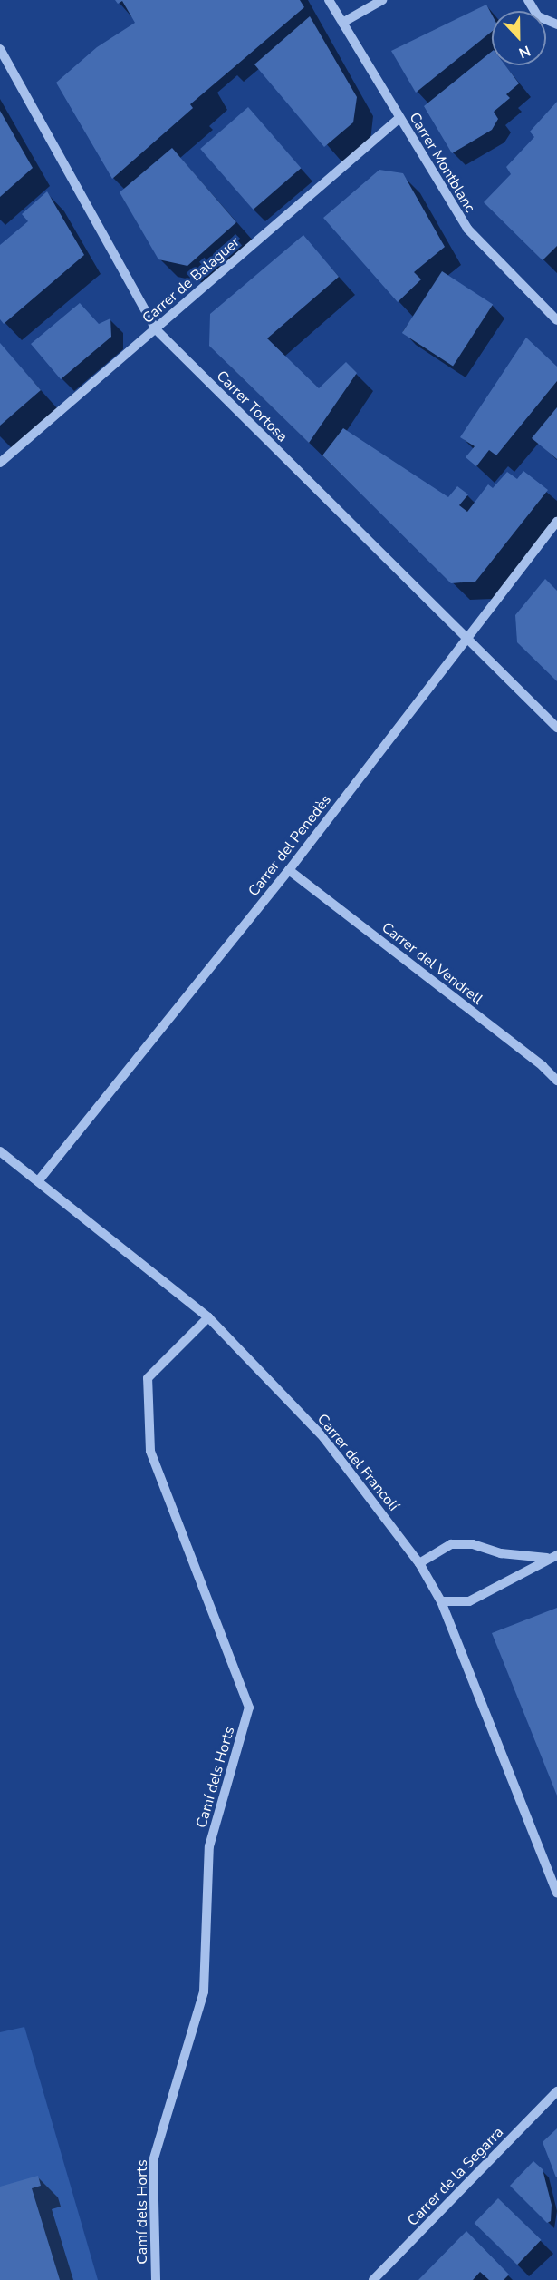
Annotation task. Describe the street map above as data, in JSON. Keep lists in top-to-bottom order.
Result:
{
  "streets": {
    "street": [
      "Carrer Montblanc",
      "Carrer de Balaguer",
      "Carrer Tortosa",
      "Carrer del Penedès",
      "Carrer del Vendrell",
      "Carrer del Francolí",
      "Camí dels Horts",
      "Carrer de la Segarra"
    ]
  },
  "crossings": [
    ["Carrer Montblanc", "Carrer de Balaguer"],
    ["Carrer de Balaguer", "Carrer Tortosa"],
    ["Carrer Tortosa", "Carrer del Penedès"],
    ["Carrer del Penedès", "Carrer del Vendrell"],
    ["Carrer del Penedès", "Carrer del Francolí"],
    ["Carrer del Francolí", "Camí dels Horts"]
  ],
  "north": "bottom"
}
